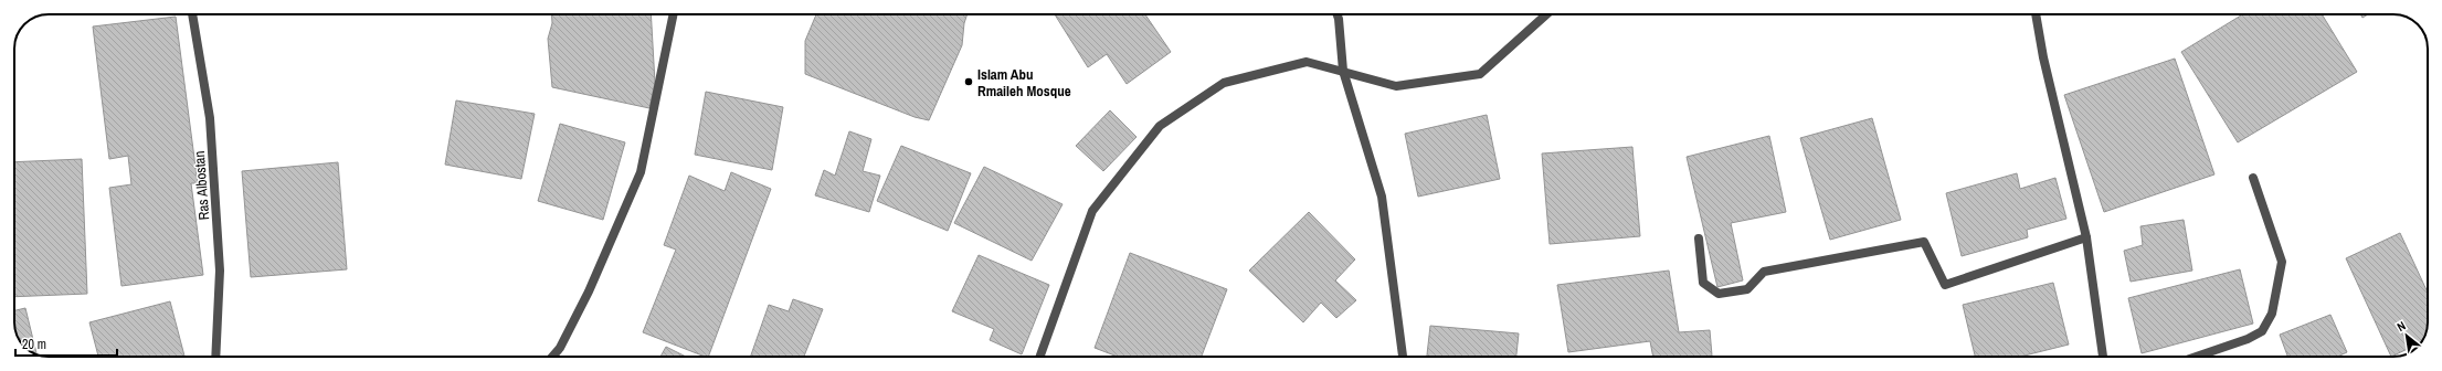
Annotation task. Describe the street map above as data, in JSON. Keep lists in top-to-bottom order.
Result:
{
  "streets": {
    "street": ["Ras Albostan"]
  },
  "places": ["Islam Abu Rmaileh Mosque"],
  "scale_bar": "20 m",
  "north": "top left"
}
